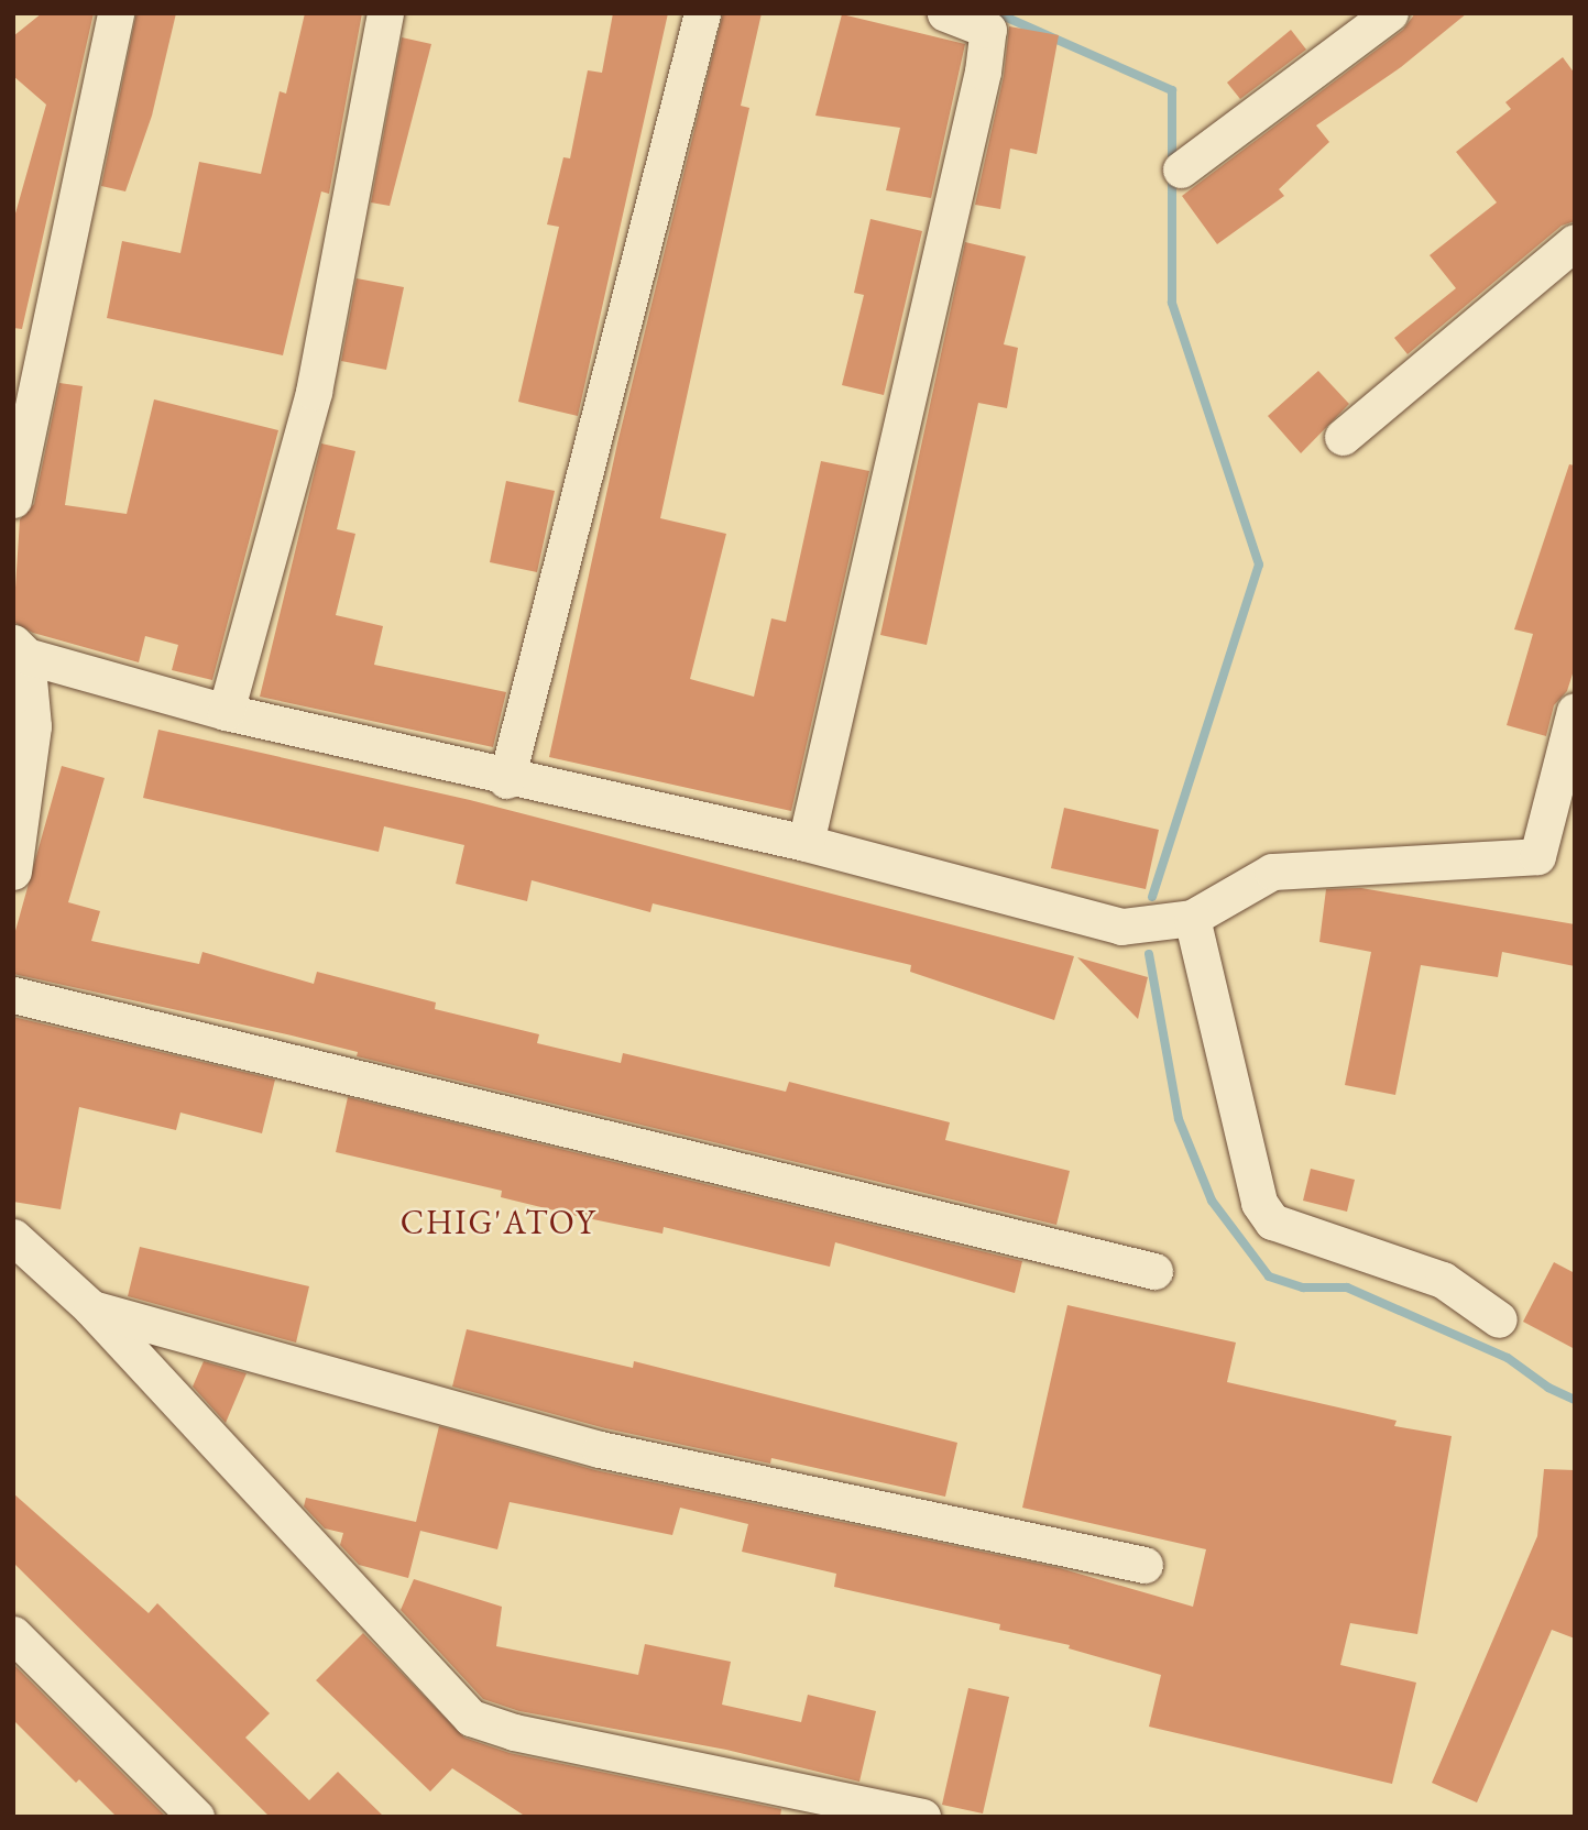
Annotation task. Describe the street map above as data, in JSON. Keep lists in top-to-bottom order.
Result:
{
  "districts": ["CHIG'ATOY"]
}
